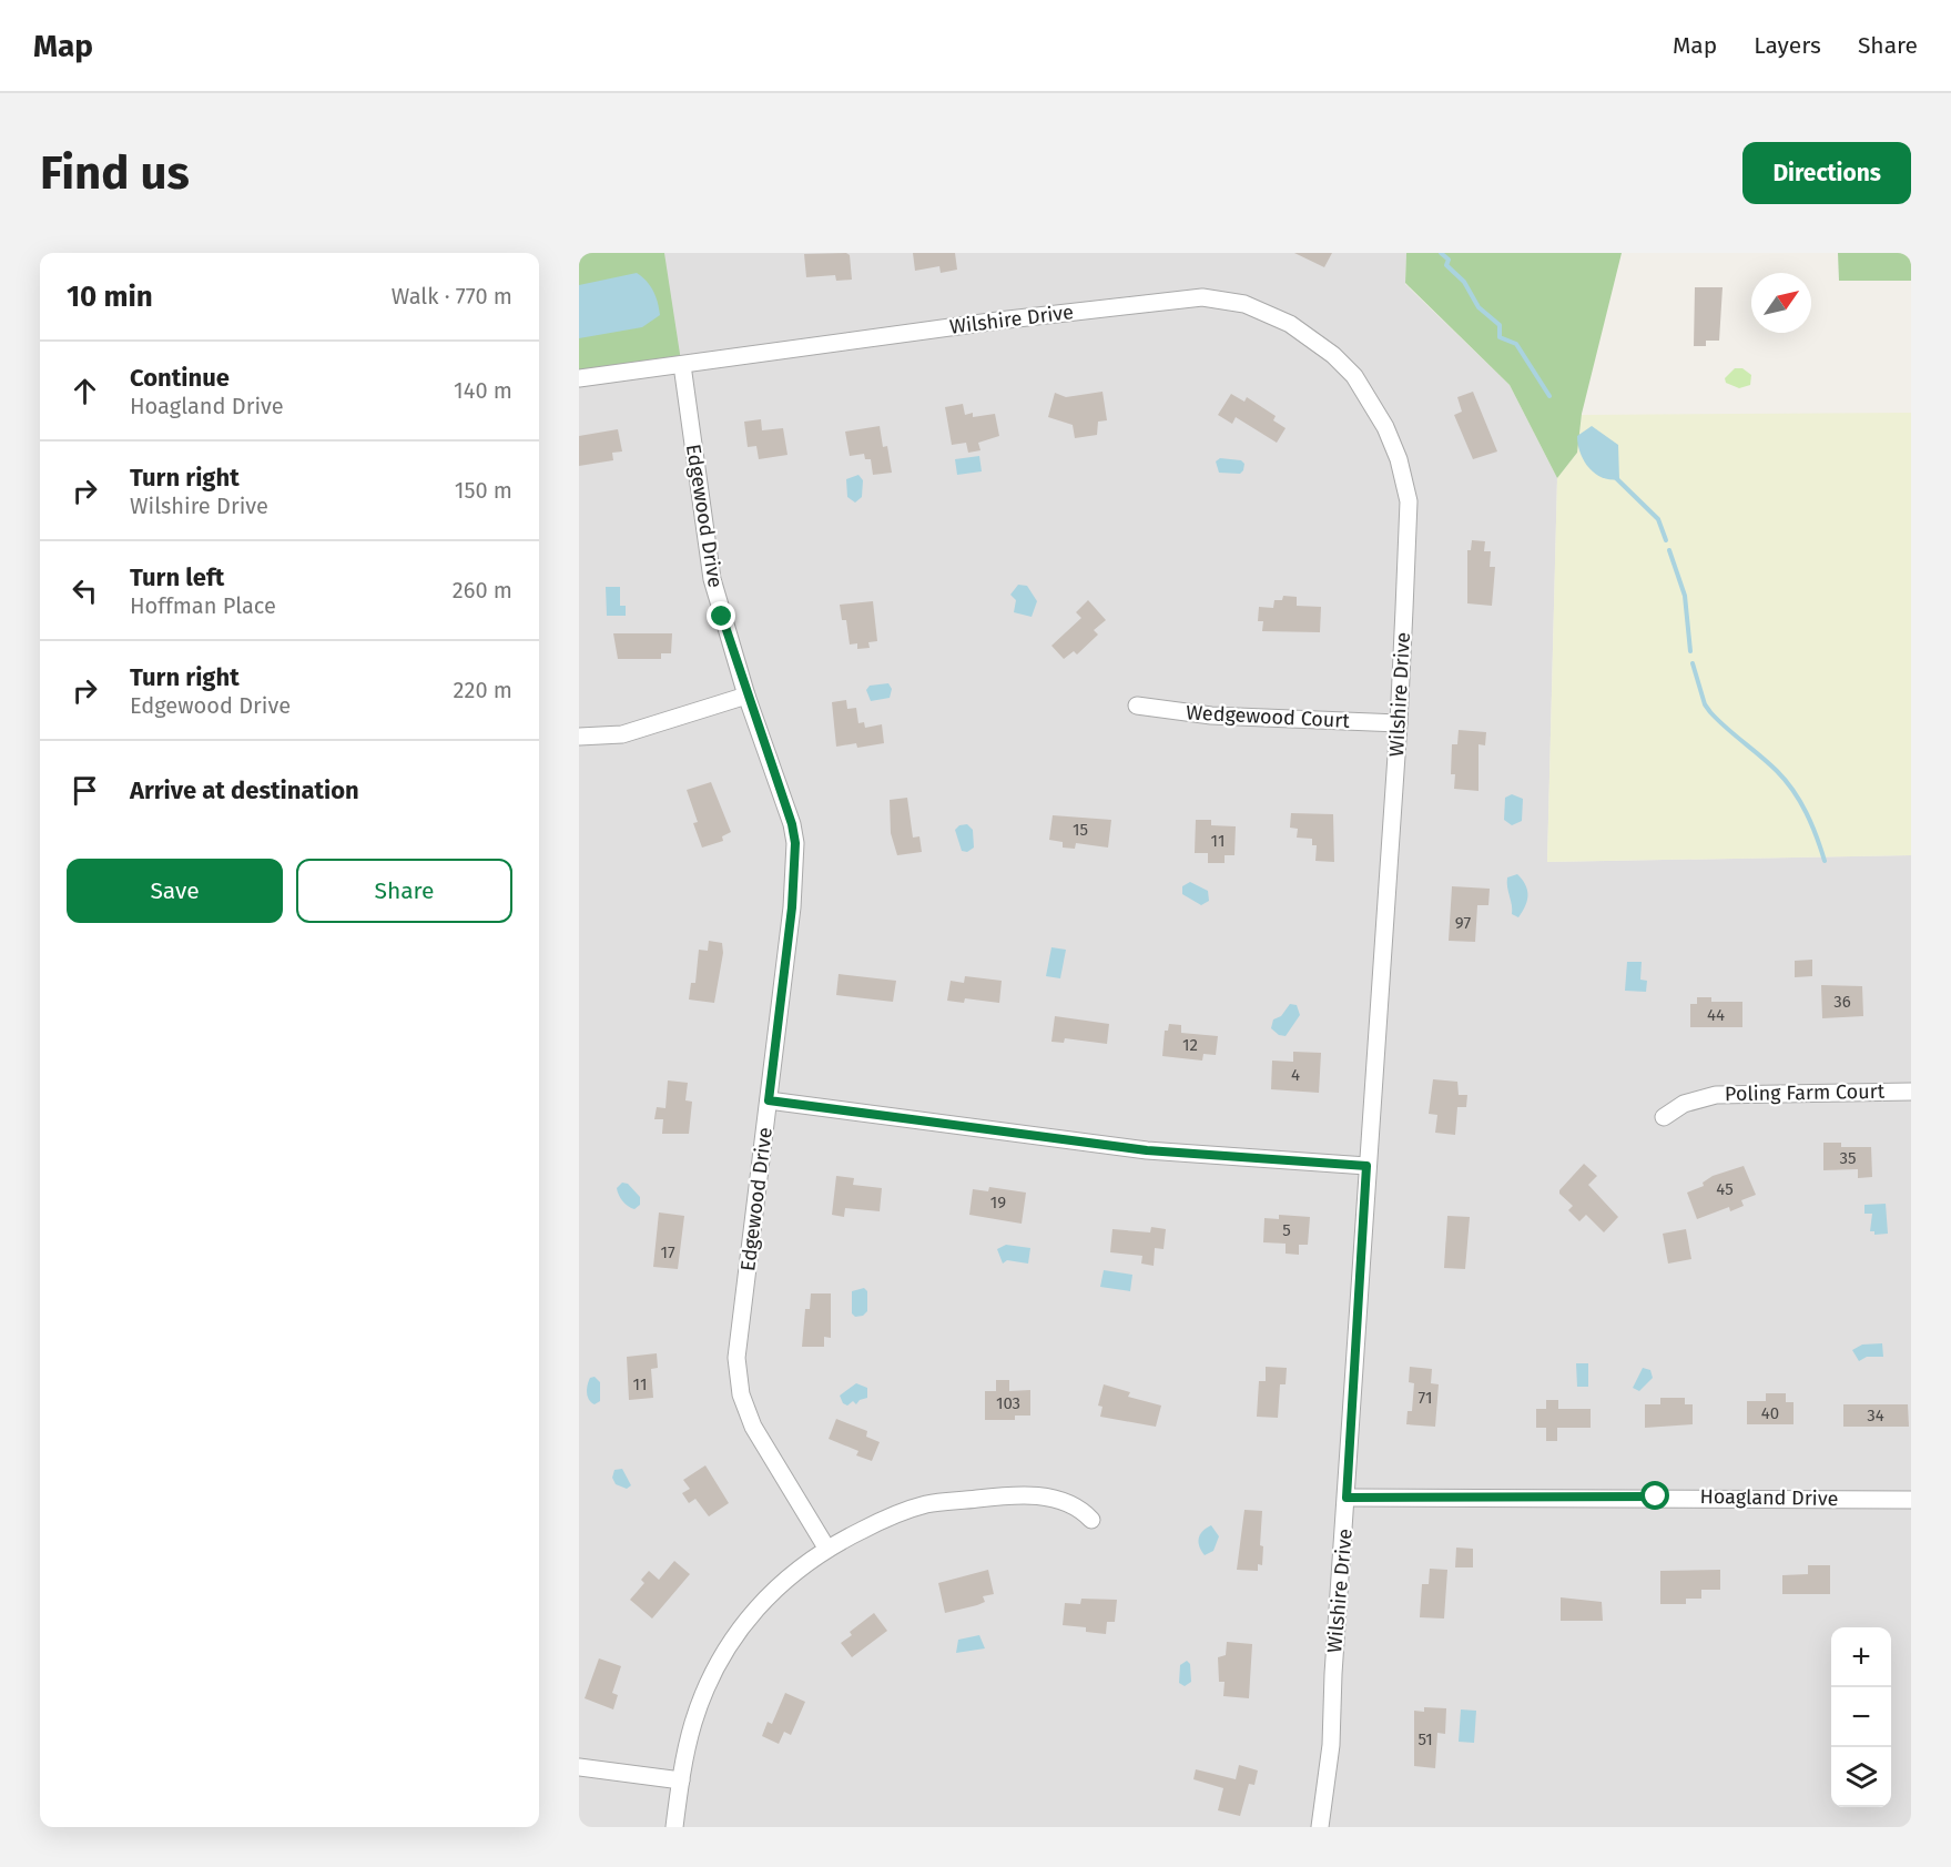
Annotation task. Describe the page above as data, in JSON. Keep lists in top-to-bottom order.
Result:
{
  "streets": {
    "street": [
      "Wilshire Drive",
      "Edgewood Drive",
      "Wedgewood Court",
      "Poling Farm Court",
      "Hoagland Drive"
    ]
  },
  "crossings": [
    ["Wilshire Drive", "Edgewood Drive"],
    ["Wilshire Drive", "Wedgewood Court"],
    ["Wilshire Drive", "Hoagland Drive"]
  ],
  "house_numbers": [
    "15",
    "11",
    "97",
    "36",
    "44",
    "12",
    "4",
    "35",
    "45",
    "19",
    "5",
    "17",
    "11",
    "71",
    "103",
    "40",
    "34",
    "51"
  ],
  "north": "top right",
  "page": {
    "header": "Map",
    "nav": ["Map", "Layers", "Share"],
    "buttons": [
      "Directions",
      ["Save", "Share"]
    ],
    "title": "Find us",
    "heading": ["10 min", "Walk · 770 m"],
    "list": [
      ["Continue", "Hoagland Drive", "140 m"],
      ["Turn right", "Wilshire Drive", "150 m"],
      ["Turn left", "Hoffman Place", "260 m"],
      ["Turn right", "Edgewood Drive", "220 m"],
      "Arrive at destination"
    ],
    "map_buttons": ["+", "−"]
  }
}
